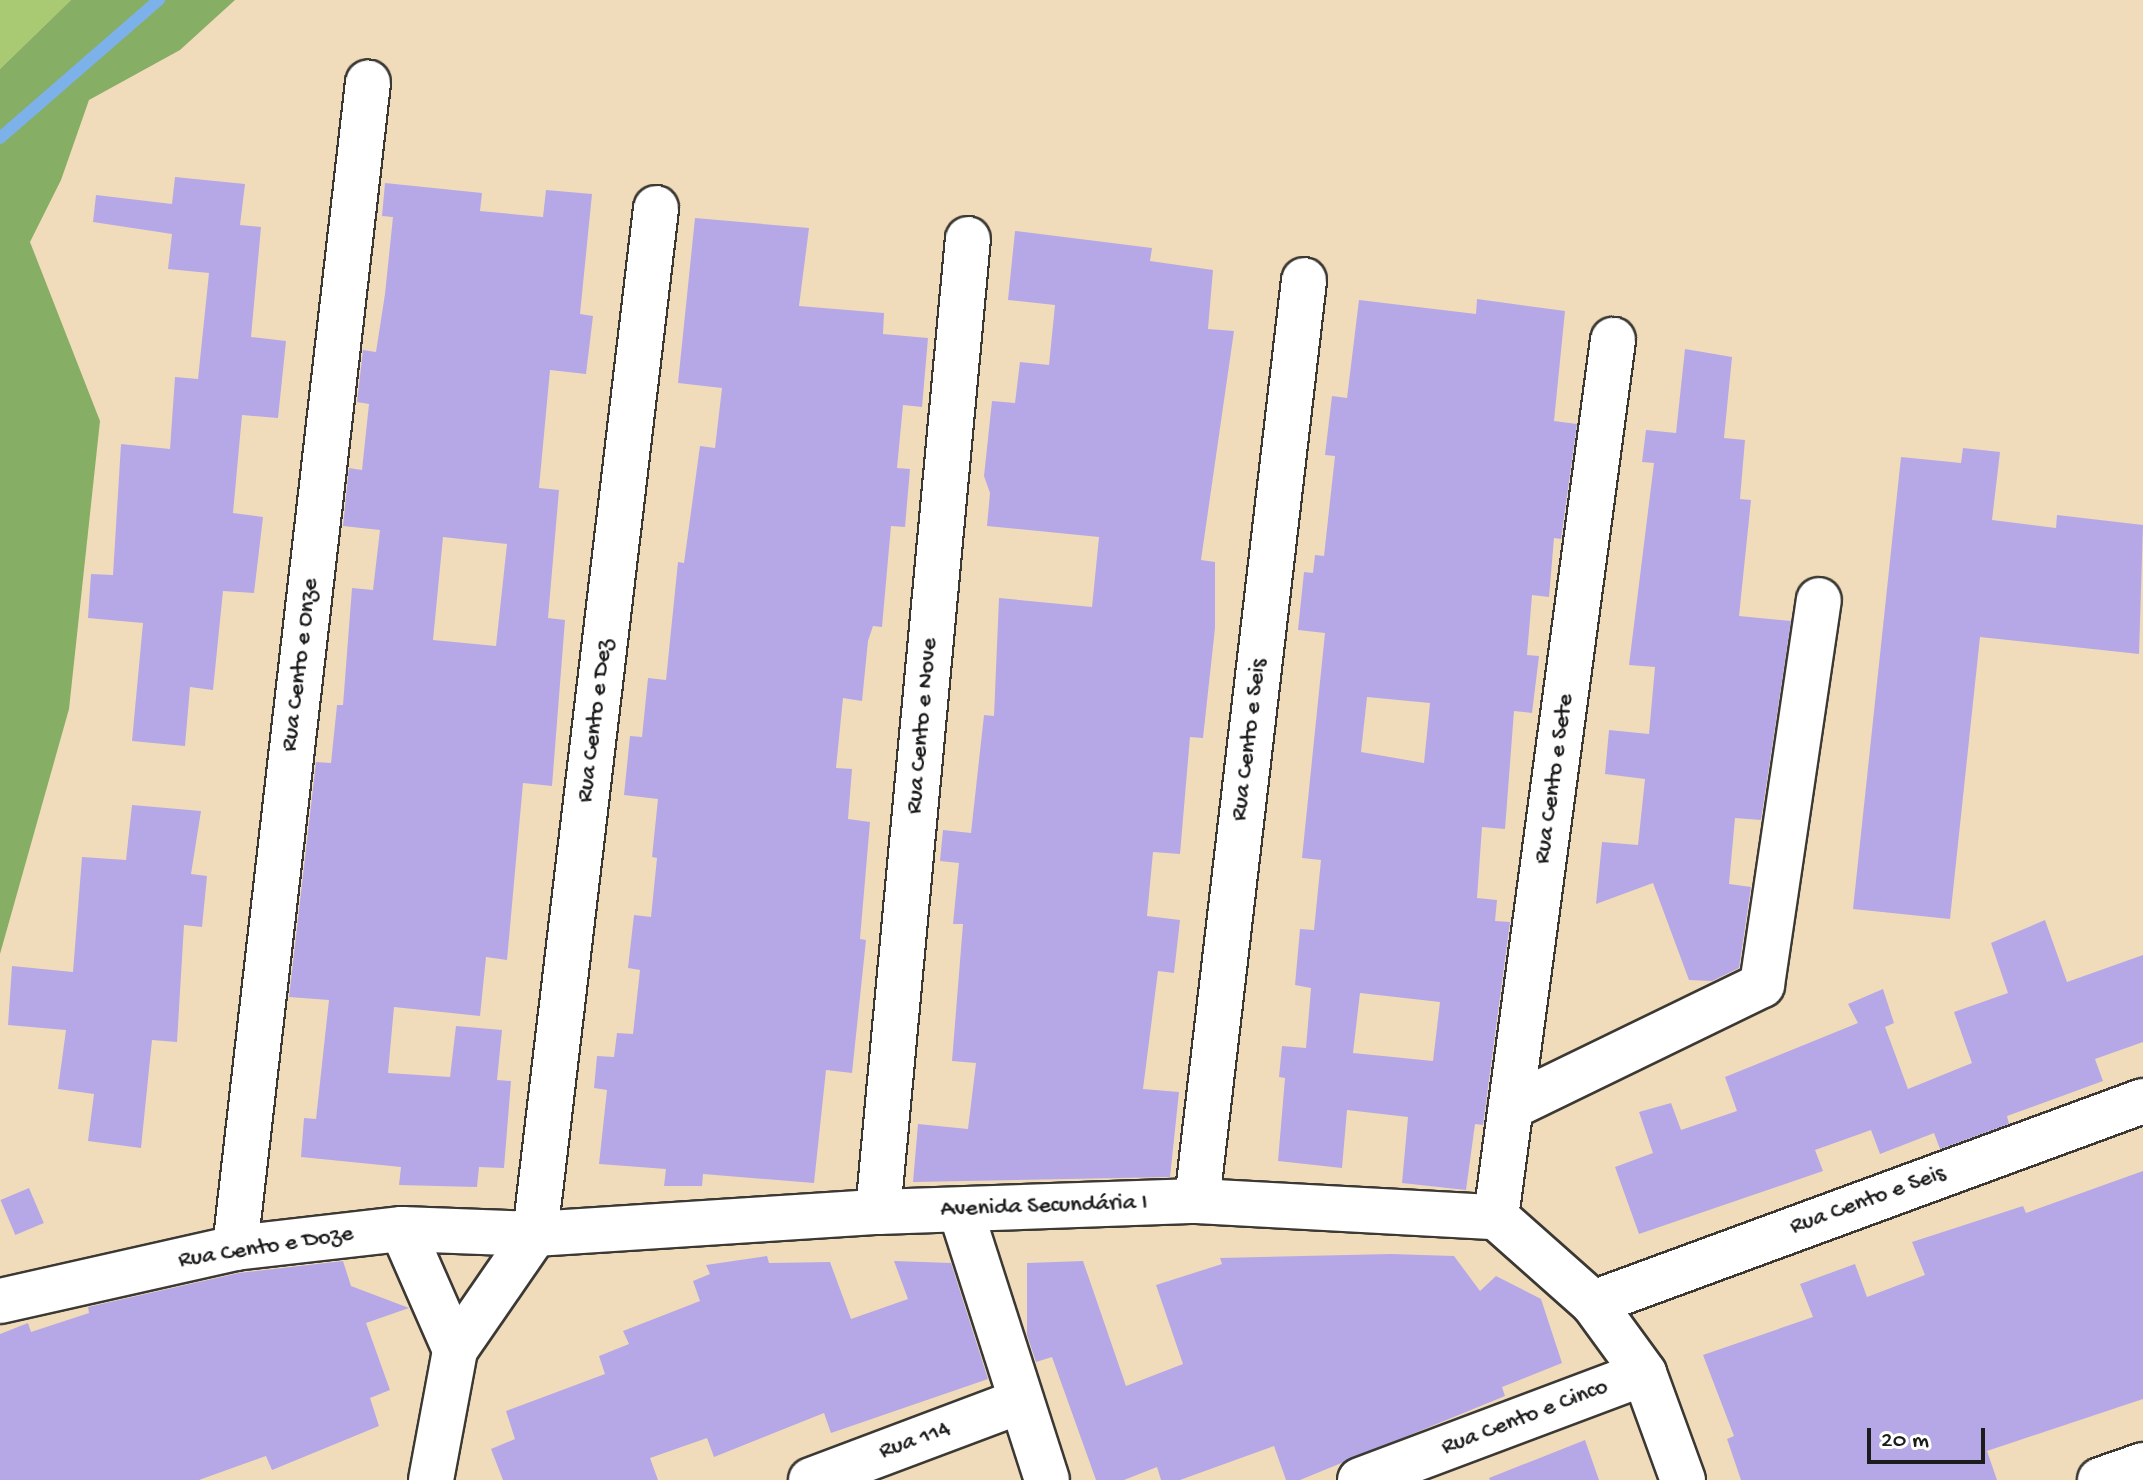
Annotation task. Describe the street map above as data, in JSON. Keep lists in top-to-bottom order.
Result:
{
  "streets": {
    "street": [
      "Rua Cento e Onze",
      "Rua Cento e Dez",
      "Rua Cento e Nove",
      "Rua Cento e Seis",
      "Rua Cento e Sete",
      "Avenida Secundária I",
      "Rua Cento e Doze",
      "Rua Cento e Cinco",
      "Rua 114"
    ]
  },
  "crossings": [
    ["Rua Cento e Onze", "Rua Cento e Doze"],
    ["Rua Cento e Dez", "Avenida Secundária I"],
    ["Rua Cento e Dez", "Rua Cento e Doze"],
    ["Rua Cento e Nove", "Avenida Secundária I"],
    ["Rua Cento e Seis", "Avenida Secundária I"],
    ["Rua Cento e Sete", "Avenida Secundária I"],
    ["Avenida Secundária I", "Rua Cento e Doze"]
  ],
  "scale_bar": "20 m"
}
